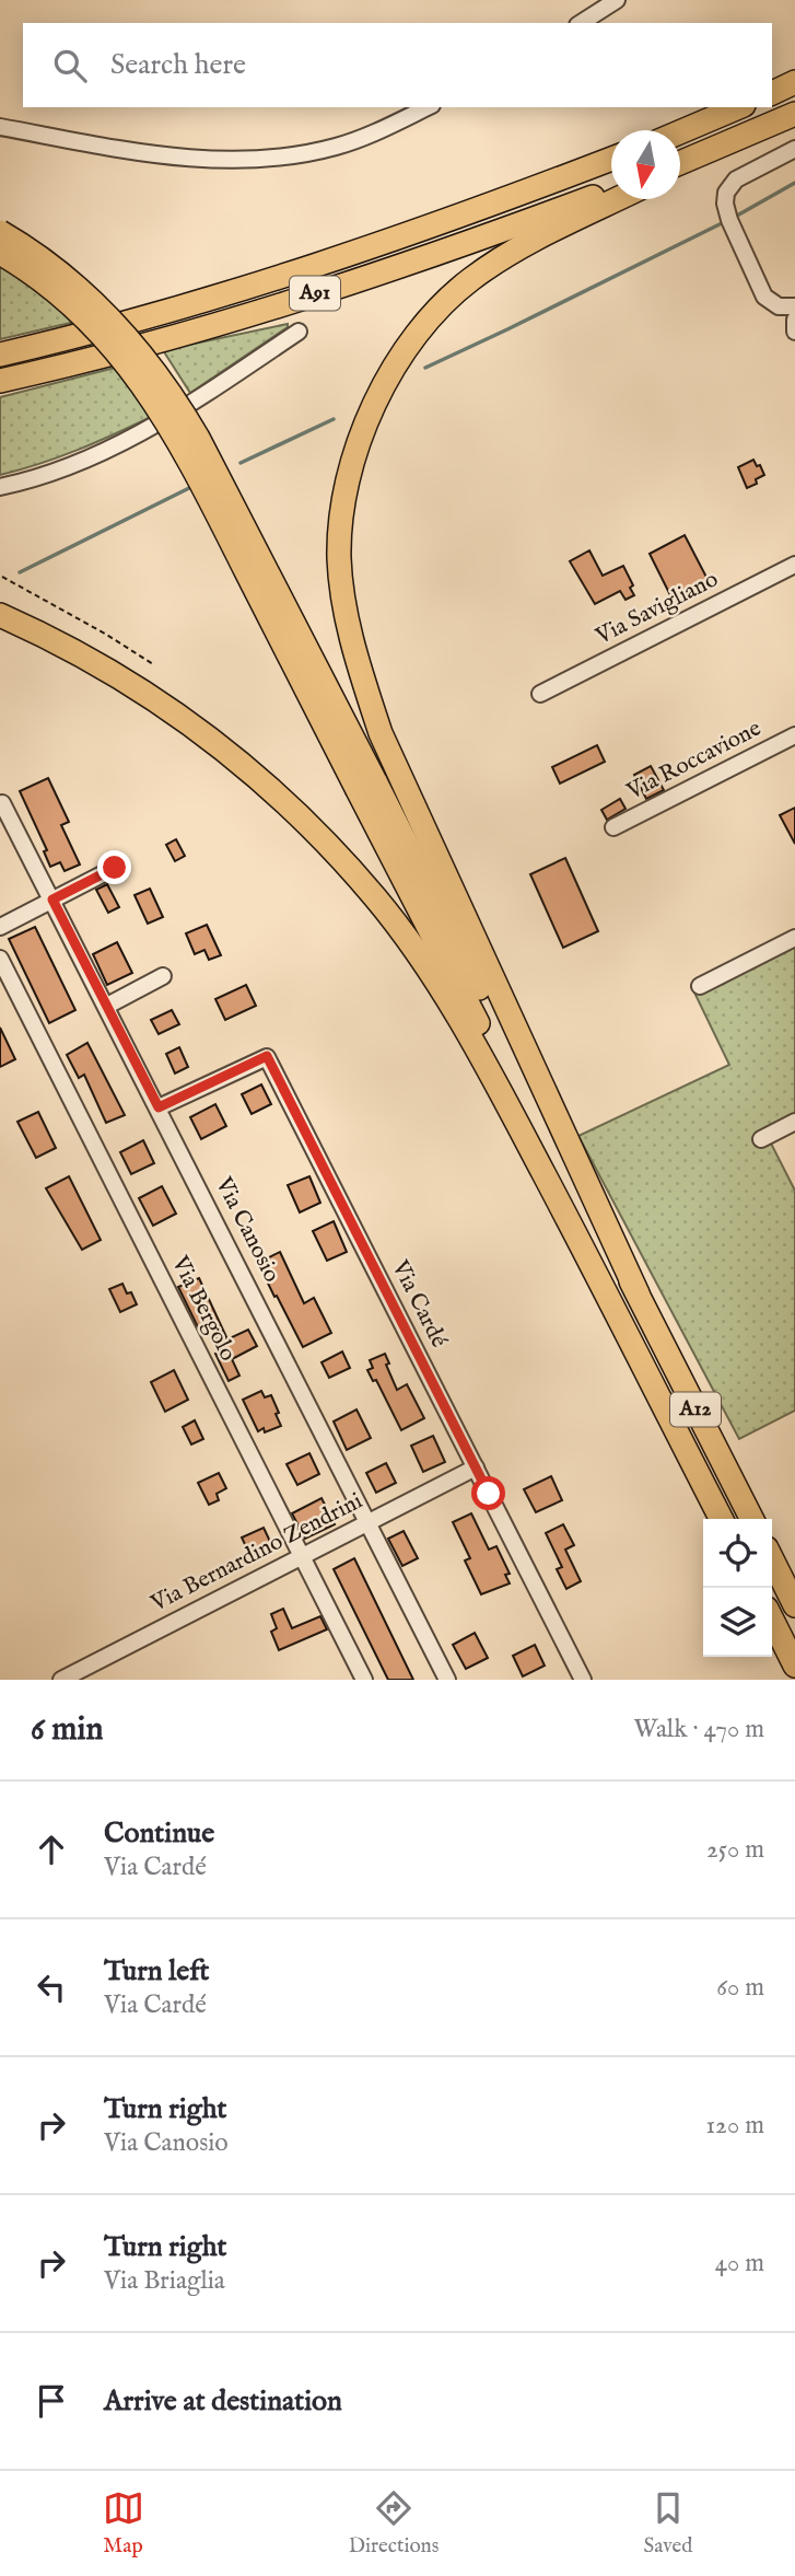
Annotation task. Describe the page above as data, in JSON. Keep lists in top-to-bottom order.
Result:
{
  "streets": {
    "highway": ["A91", "A12"],
    "street": [
      "Via Savigliano",
      "Via Roccavione",
      "Via Canosio",
      "Via Cardé",
      "Via Bergolo",
      "Via Bernardino Zendrini"
    ]
  },
  "crossings": [
    ["Via Canosio", "Via Cardé"],
    ["Via Canosio", "Via Bernardino Zendrini"],
    ["Via Cardé", "Via Bernardino Zendrini"],
    ["Via Bergolo", "Via Bernardino Zendrini"]
  ],
  "north": "bottom",
  "page": {
    "search": "Search here",
    "heading": ["6 min", "Walk · 470 m"],
    "list": [
      ["Continue", "Via Cardé", "250 m"],
      ["Turn left", "Via Cardé", "60 m"],
      ["Turn right", "Via Canosio", "120 m"],
      ["Turn right", "Via Briaglia", "40 m"],
      "Arrive at destination"
    ],
    "nav": ["Map", "Directions", "Saved"]
  }
}
